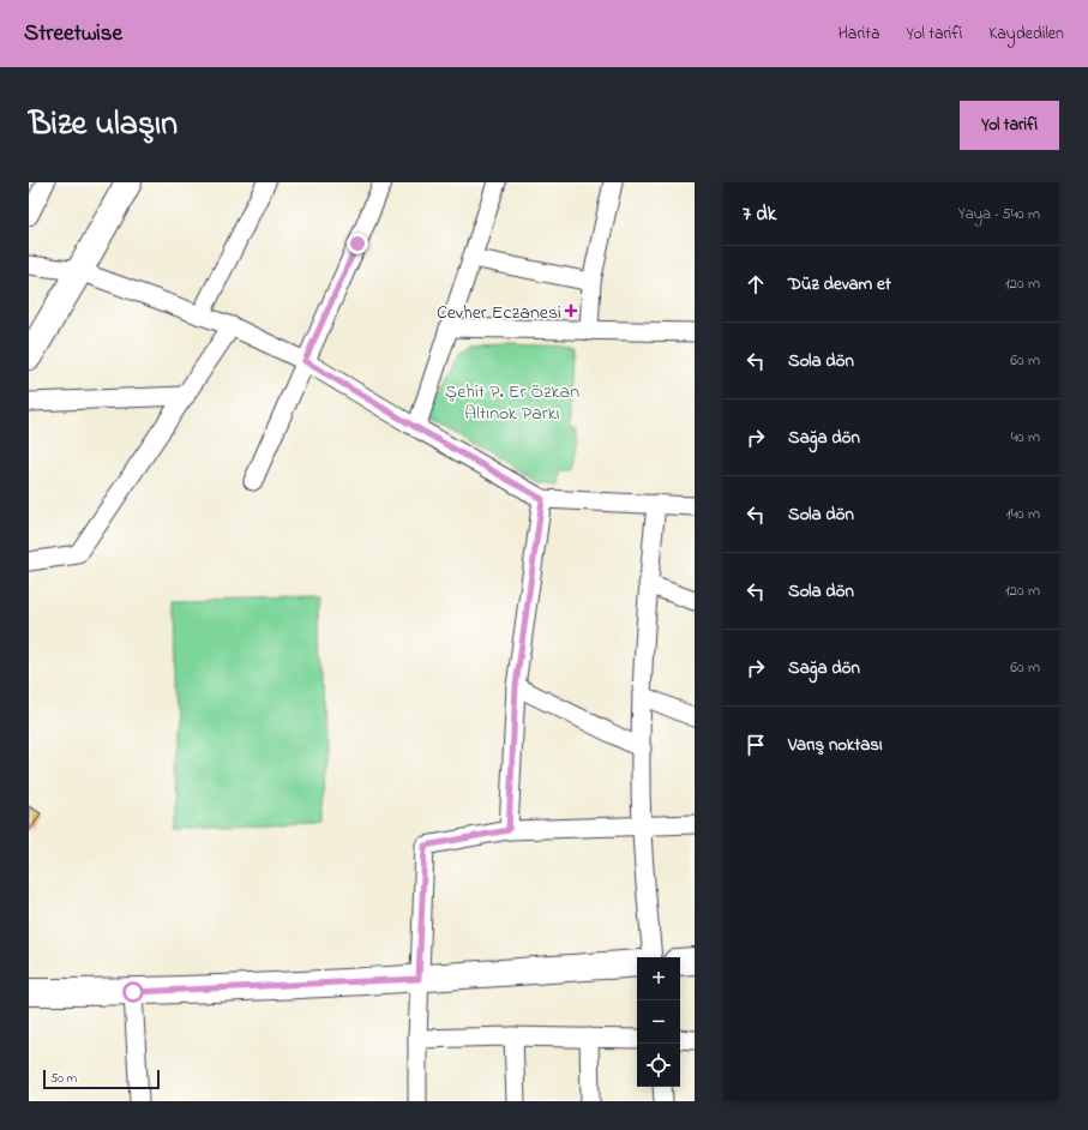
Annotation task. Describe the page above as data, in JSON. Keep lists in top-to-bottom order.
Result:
{
  "parks": ["Şehit P. Er Özkan Altınok Parkı"],
  "places": {
    "health": ["Cevher Eczanesi"]
  },
  "scale_bar": "50 m",
  "page": {
    "header": "Streetwise",
    "nav": ["Harita", "Yol tarifi", "Kaydedilen"],
    "title": "Bize ulaşın",
    "buttons": "Yol tarifi",
    "heading": ["7 dk", "Yaya · 540 m"],
    "list": [
      ["Düz devam et", "120 m"],
      ["Sola dön", "60 m"],
      ["Sağa dön", "40 m"],
      ["Sola dön", "140 m"],
      ["Sola dön", "120 m"],
      ["Sağa dön", "60 m"],
      "Varış noktası"
    ],
    "map_buttons": ["+", "−"],
    "scale": "50 m"
  }
}
